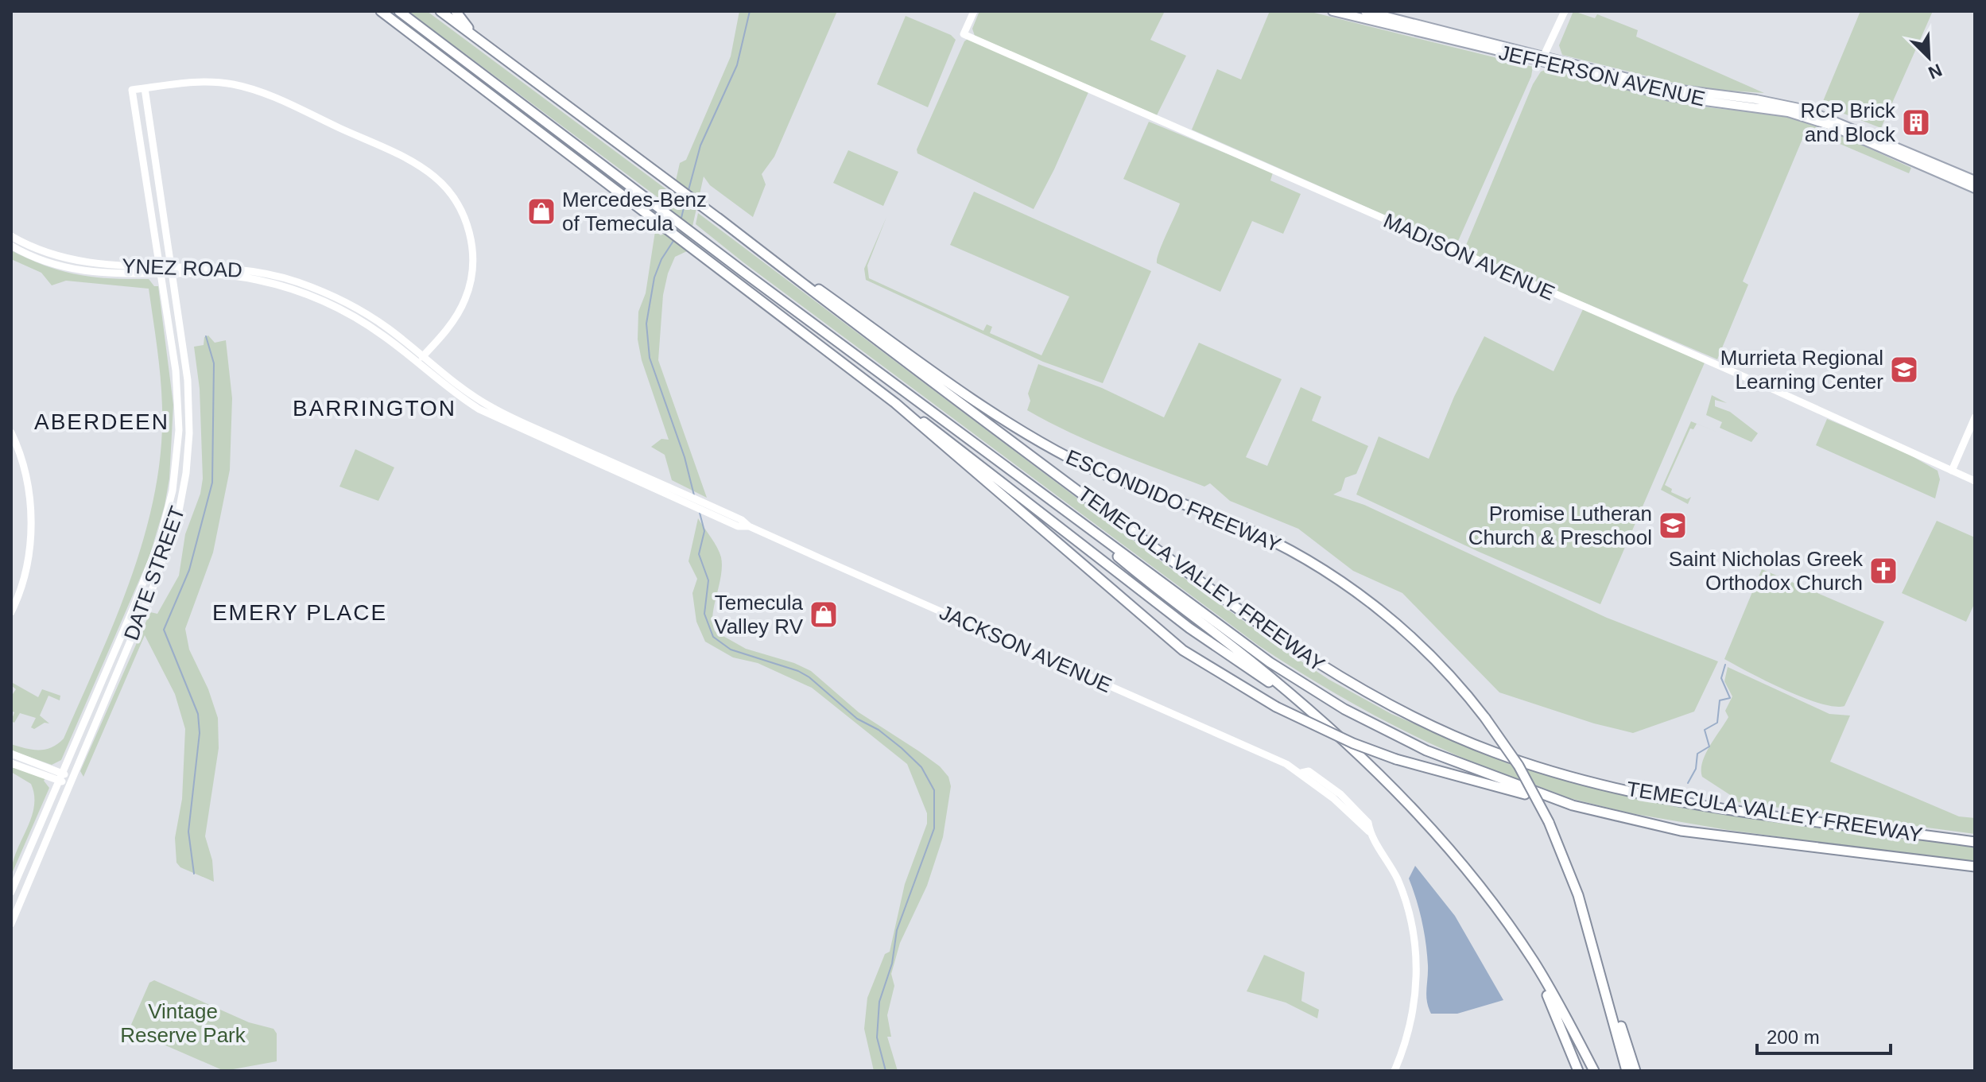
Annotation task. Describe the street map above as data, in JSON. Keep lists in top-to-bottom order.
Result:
{
  "streets": {
    "highway": ["ESCONDIDO FREEWAY", "TEMECULA VALLEY FREEWAY"],
    "main road": [
      "JEFFERSON AVENUE",
      "MADISON AVENUE",
      "YNEZ ROAD",
      "DATE STREET",
      "JACKSON AVENUE"
    ]
  },
  "crossings": [
    ["YNEZ ROAD", "DATE STREET"],
    ["YNEZ ROAD", "JACKSON AVENUE"],
    ["ESCONDIDO FREEWAY", "TEMECULA VALLEY FREEWAY"]
  ],
  "districts": ["BARRINGTON", "ABERDEEN", "EMERY PLACE"],
  "parks": ["Vintage Reserve Park"],
  "places": {
    "building": ["RCP Brick and Block"],
    "shop": ["Mercedes-Benz of Temecula", "Temecula Valley RV"],
    "school or university": ["Murrieta Regional Learning Center", "Promise Lutheran Church & Preschool"],
    "church": ["Saint Nicholas Greek Orthodox Church"]
  },
  "scale_bar": "200 m",
  "north": "bottom right"
}
